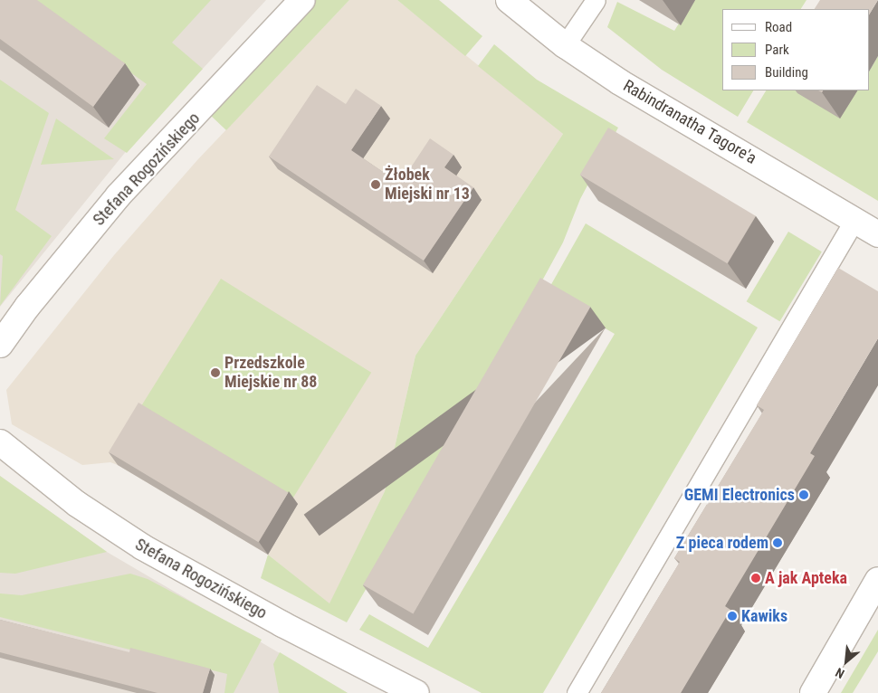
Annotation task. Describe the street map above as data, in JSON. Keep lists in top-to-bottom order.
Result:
{
  "streets": {
    "street": ["Rabindranatha Tagore'a", "Stefana Rogozińskiego"]
  },
  "places": [
    "Żłobek Miejski nr 13",
    "Przedszkole Miejskie nr 88",
    "GEMI Electronics",
    "Z pieca rodem",
    "A jak Apteka",
    "Kawiks"
  ],
  "legend": ["Road", "Park", "Building"],
  "north": "bottom left"
}
